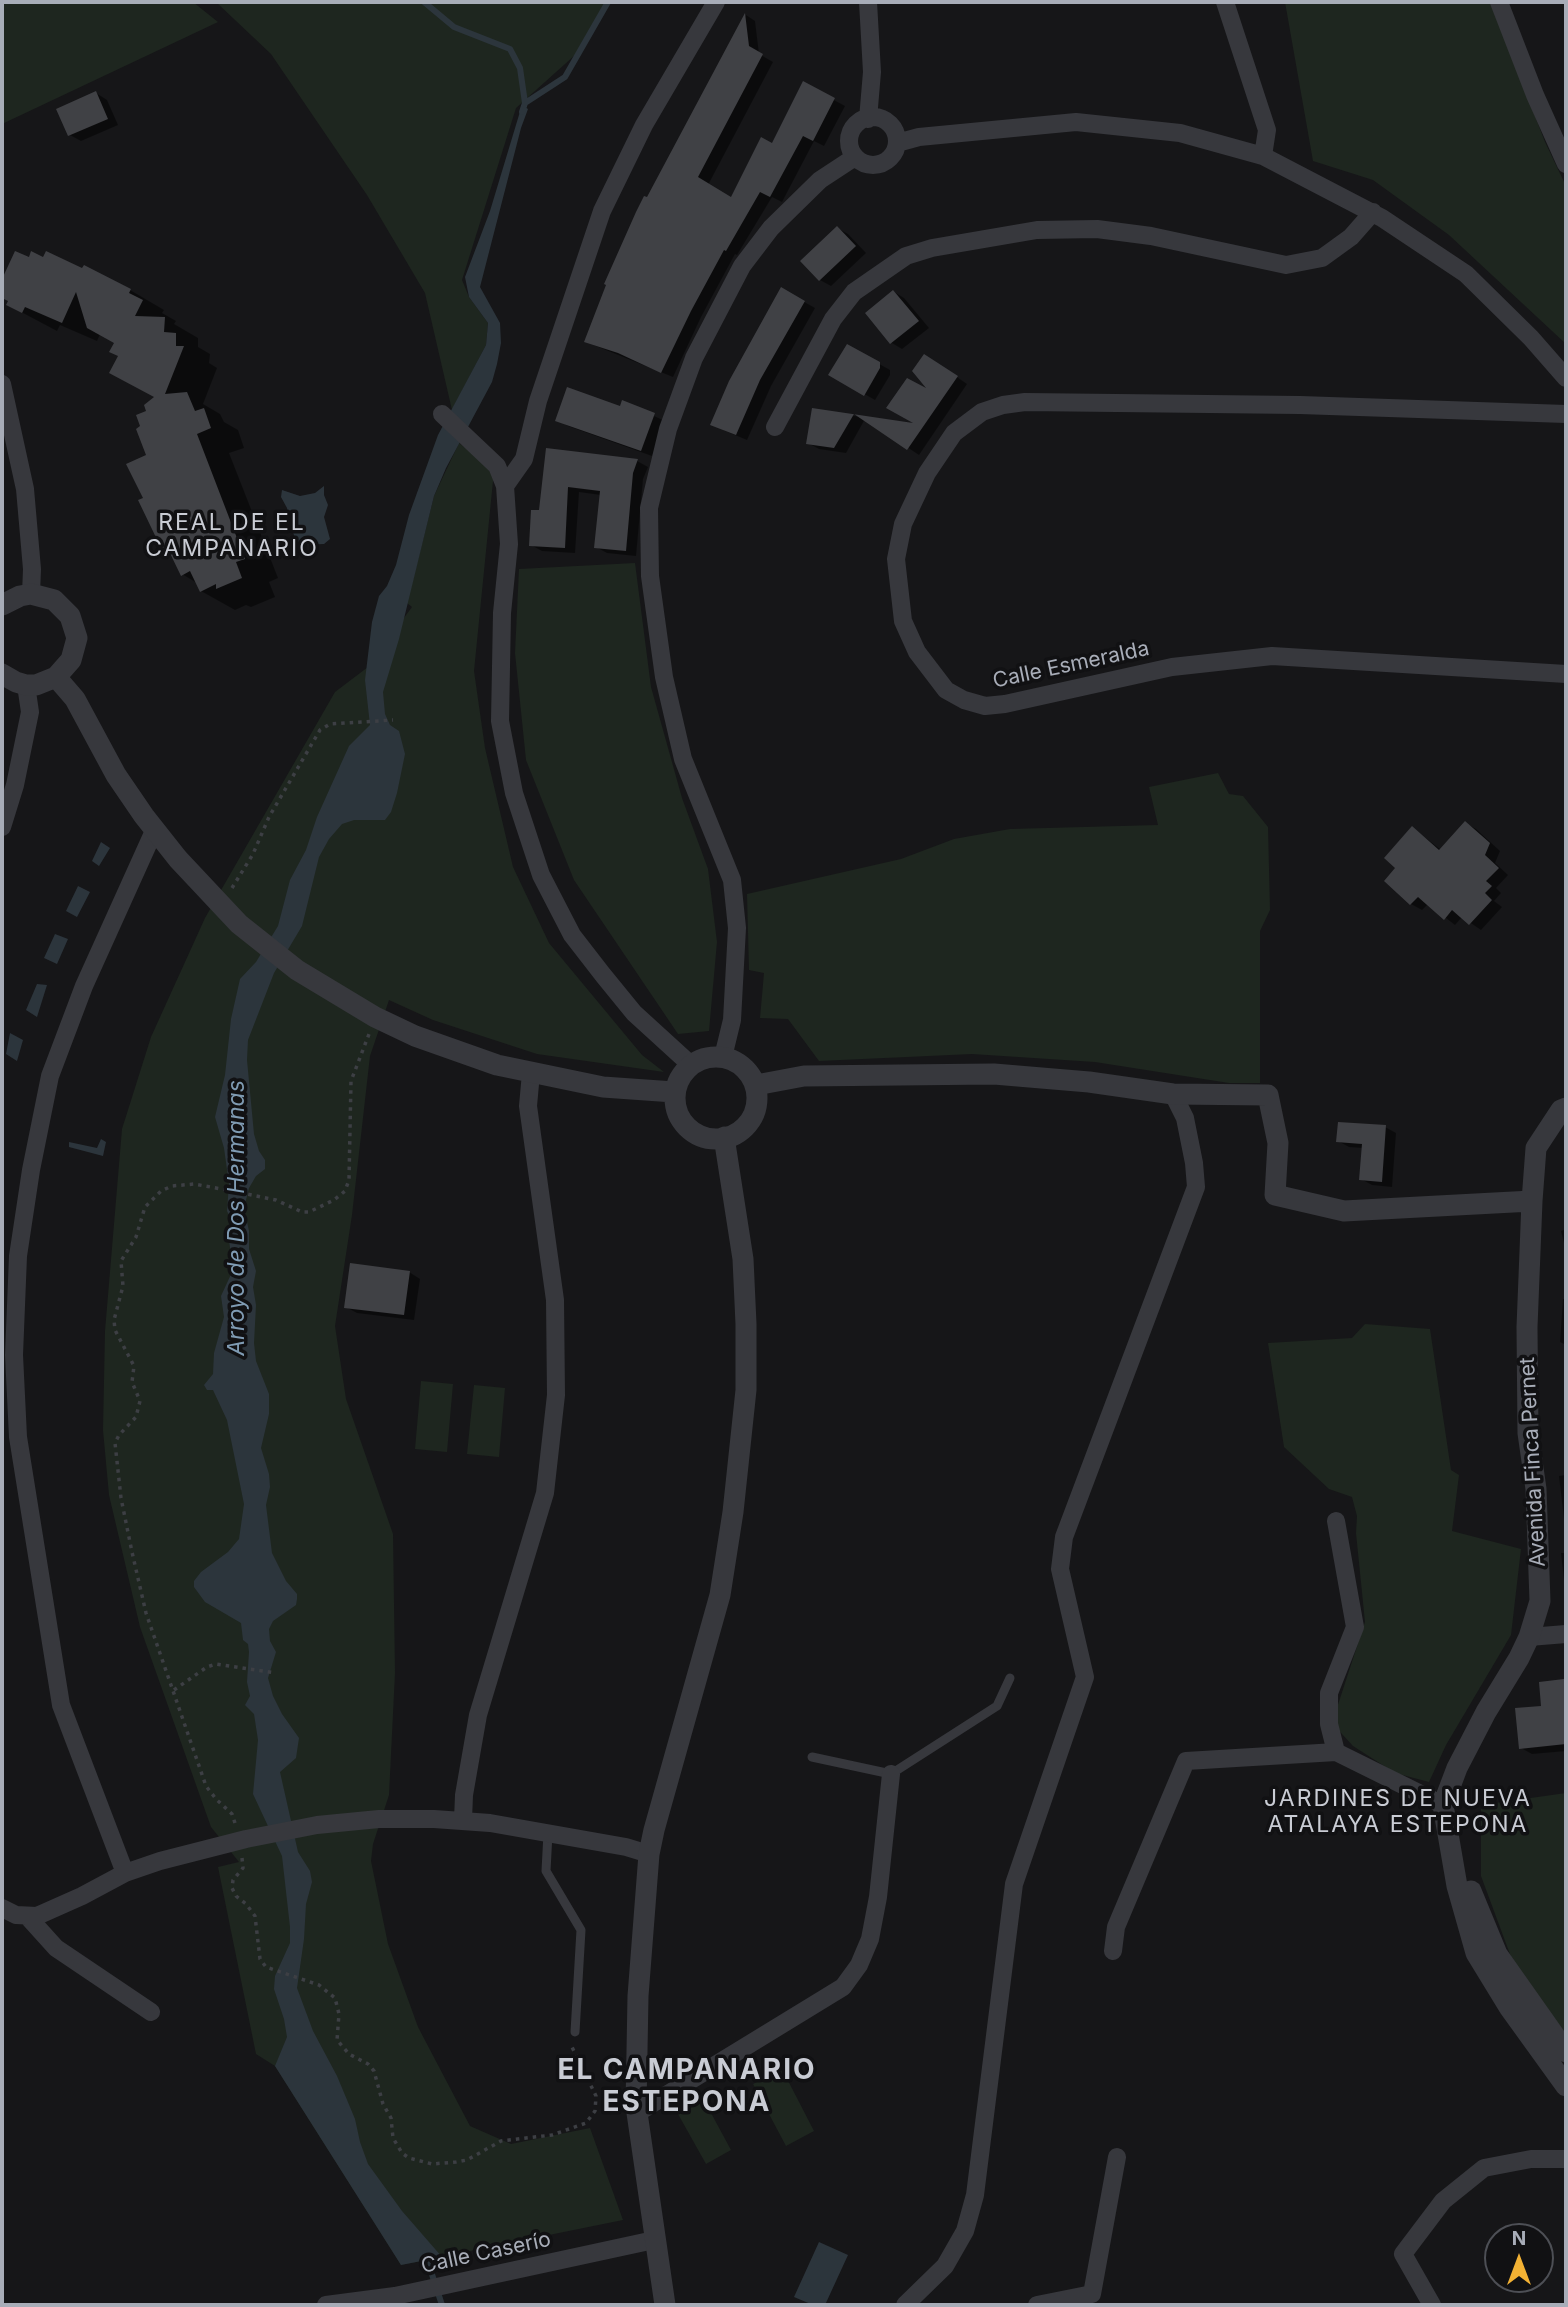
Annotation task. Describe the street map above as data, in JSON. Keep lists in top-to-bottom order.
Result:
{
  "streets": {
    "street": ["Calle Esmeralda", "Avenida Finca Pernet", "Calle Caserío"]
  },
  "districts": ["REAL DE EL CAMPANARIO", "JARDINES DE NUEVA ATALAYA ESTEPONA", "EL CAMPANARIO ESTEPONA"],
  "water": ["Arroyo de Dos Hermanas"],
  "north": "top"
}
